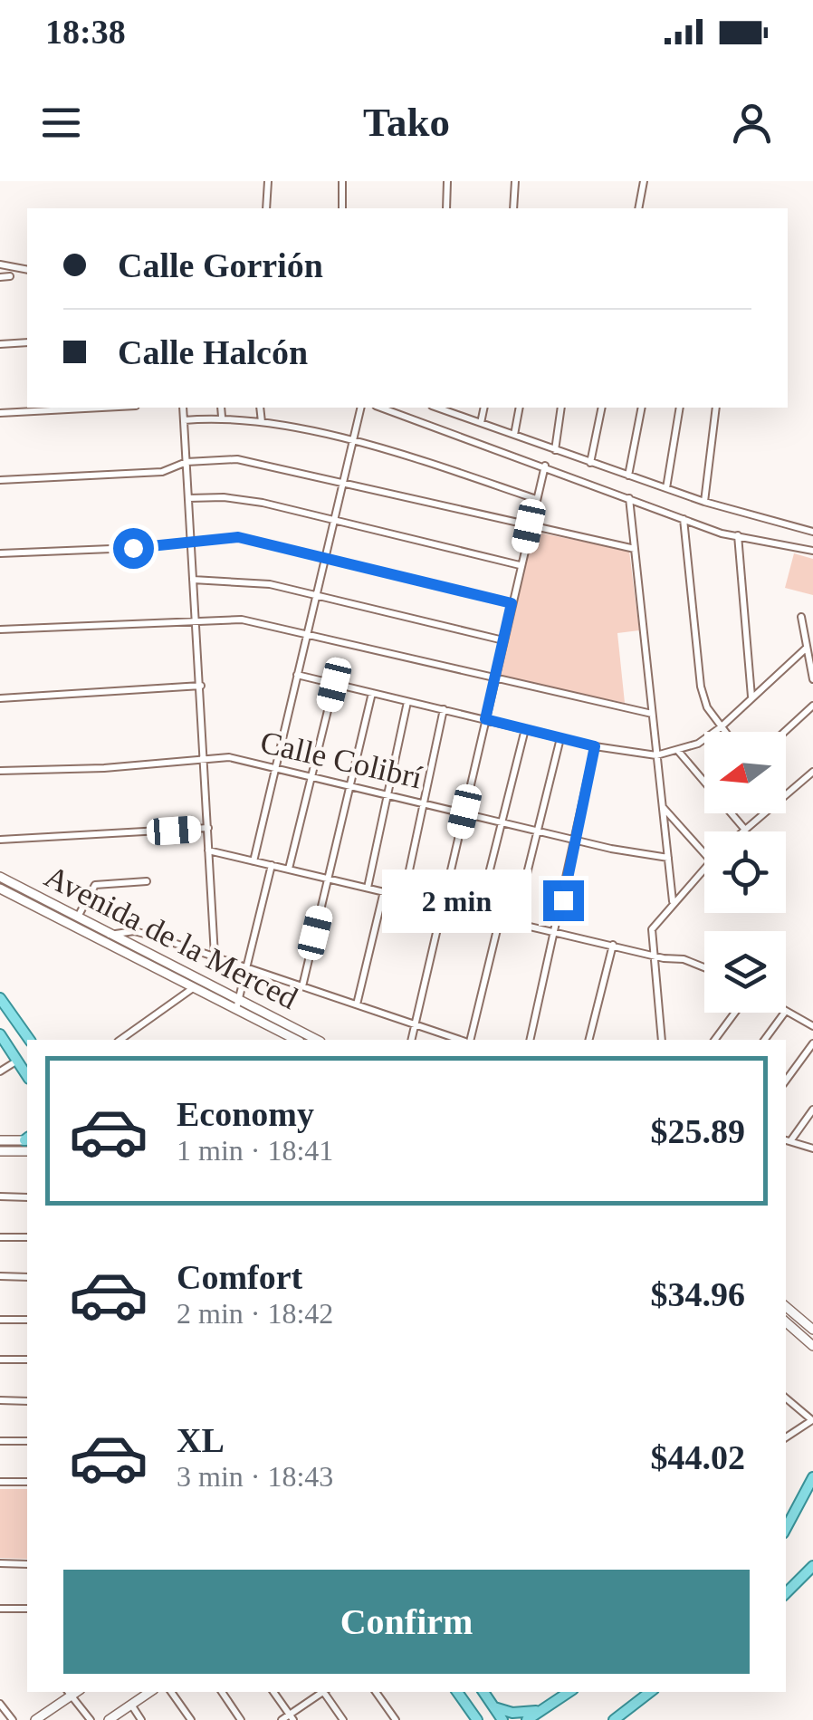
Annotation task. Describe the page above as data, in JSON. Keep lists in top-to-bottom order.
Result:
{
  "streets": {
    "street": ["Calle Colibrí", "Avenida de la Merced"]
  },
  "north": "left",
  "page": {
    "status": "18:38",
    "header": "Tako",
    "banner": ["Calle Gorrión", "Calle Halcón"],
    "bubble": "2 min",
    "list": [
      {
        "name": "Economy",
        "note": "1 min · 18:41",
        "value": "$25.89"
      },
      {
        "name": "Comfort",
        "note": "2 min · 18:42",
        "value": "$34.96"
      },
      {
        "name": "XL",
        "note": "3 min · 18:43",
        "value": "$44.02"
      }
    ],
    "buttons": "Confirm"
  }
}
